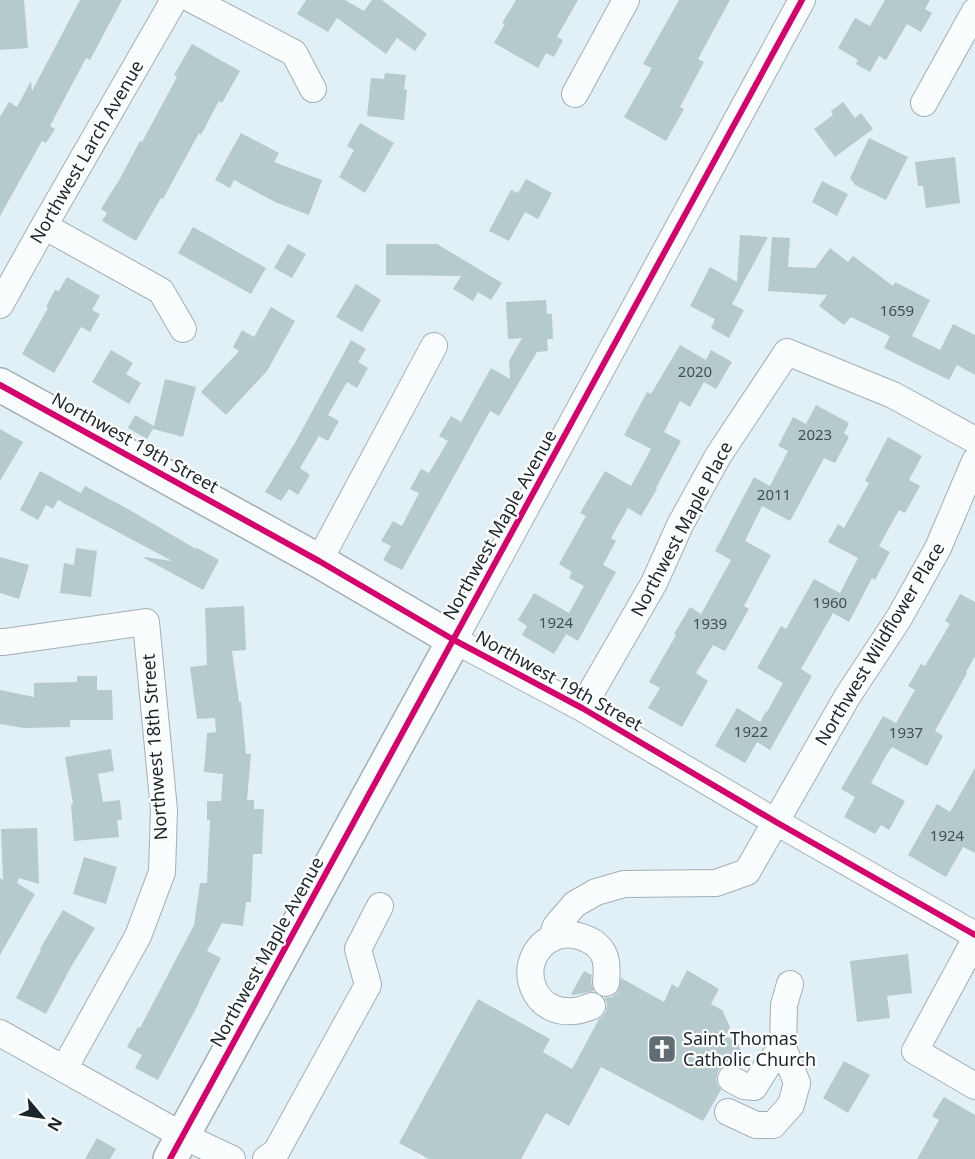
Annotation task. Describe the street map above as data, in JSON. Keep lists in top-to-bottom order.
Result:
{
  "streets": {
    "main road": ["Northwest 19th Street", "Northwest Maple Avenue"],
    "street": [
      "Northwest Larch Avenue",
      "Northwest Maple Place",
      "Northwest Wildflower Place",
      "Northwest 18th Street"
    ]
  },
  "crossings": [
    ["Northwest 19th Street", "Northwest Maple Avenue"],
    ["Northwest 19th Street", "Northwest Maple Place"],
    ["Northwest 19th Street", "Northwest Wildflower Place"]
  ],
  "places": {
    "church": ["Saint Thomas Catholic Church"]
  },
  "house_numbers": [
    "1659",
    "2020",
    "2023",
    "2011",
    "1960",
    "1924",
    "1939",
    "1922",
    "1937",
    "1924"
  ],
  "north": "bottom right"
}
